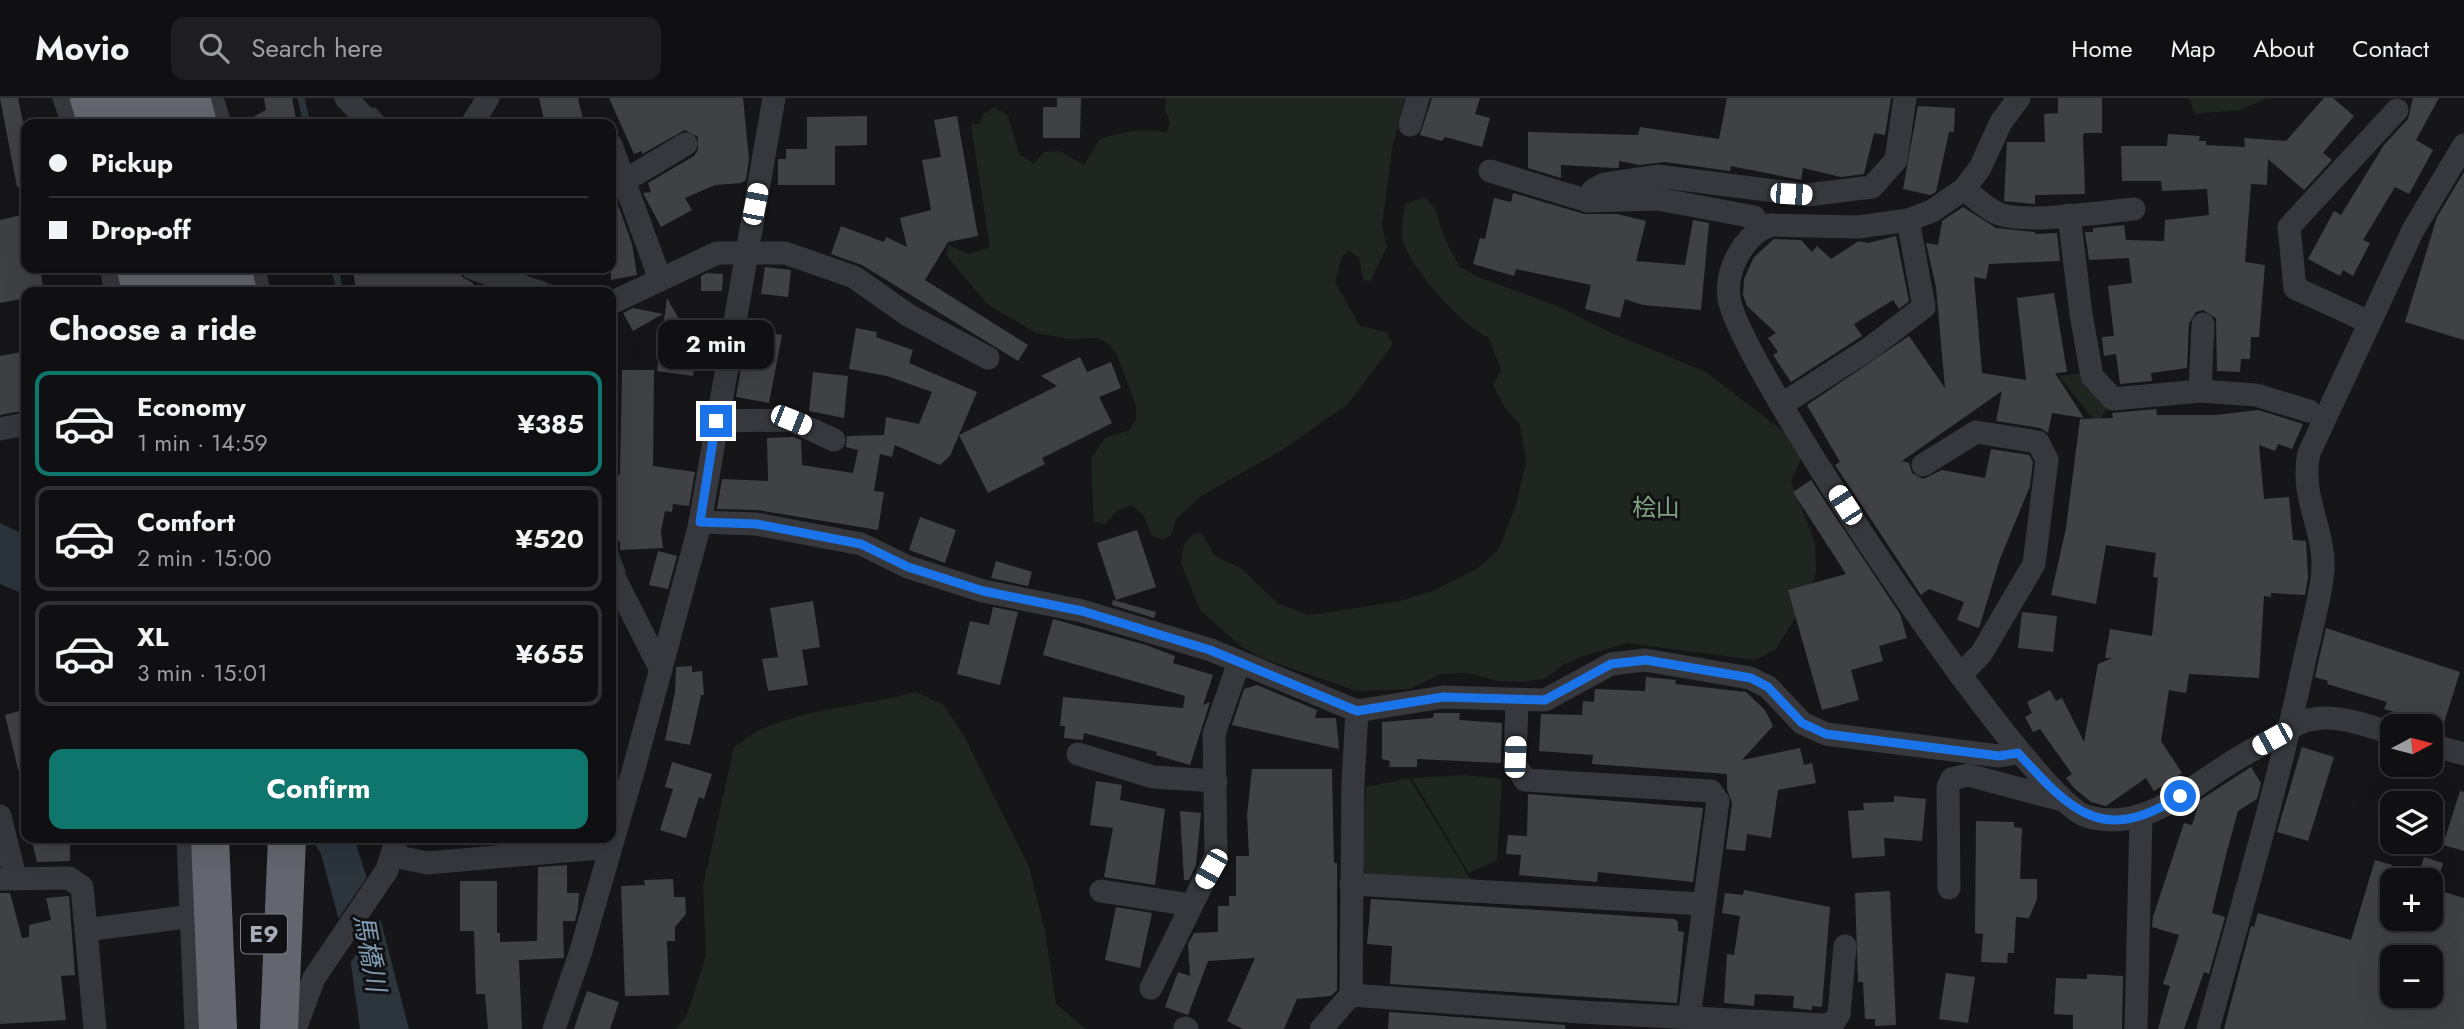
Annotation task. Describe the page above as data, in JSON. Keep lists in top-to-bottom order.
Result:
{
  "streets": {
    "highway": ["E9"]
  },
  "water": ["馬橋川"],
  "parks": ["桧山"],
  "north": "right",
  "page": {
    "header": "Movio",
    "search": "Search here",
    "nav": [
      "Home",
      "Map",
      "About",
      "Contact"
    ],
    "banner": ["Pickup", "Drop-off"],
    "heading": "Choose a ride",
    "bubble": "2 min",
    "list": [
      {
        "name": "Economy",
        "note": "1 min · 14:59",
        "value": "¥385"
      },
      {
        "name": "Comfort",
        "note": "2 min · 15:00",
        "value": "¥520"
      },
      {
        "name": "XL",
        "note": "3 min · 15:01",
        "value": "¥655"
      }
    ],
    "map_buttons": ["+", "−"],
    "buttons": "Confirm"
  }
}
